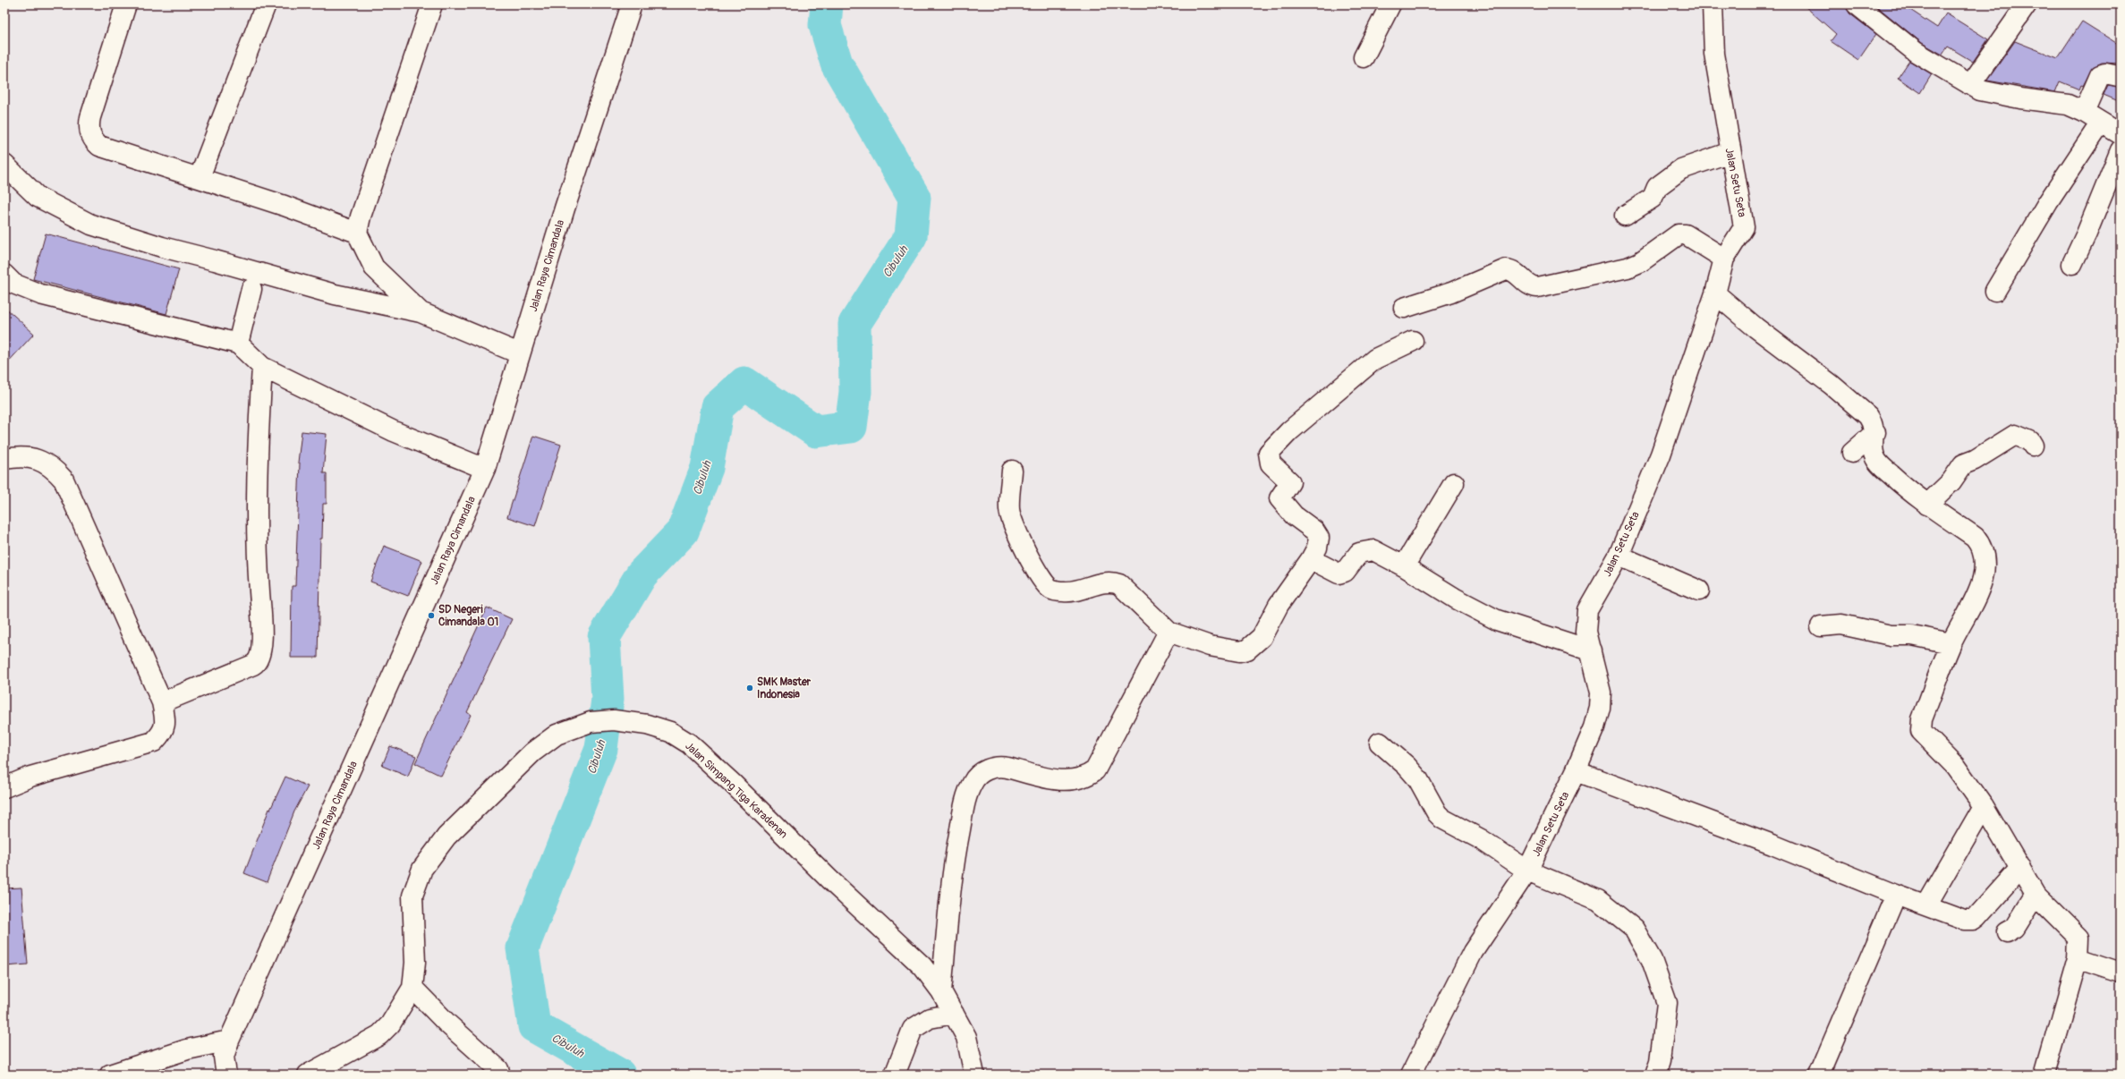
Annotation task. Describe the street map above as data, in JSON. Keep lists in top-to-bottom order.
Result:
{
  "streets": {
    "street": ["Jalan Setu Seta", "Jalan Raya Cimandala", "Jalan Simpang Tiga Karadenan"]
  },
  "water": ["Cibuluh"],
  "places": ["SD Negeri Cimandala 01", "SMK Master Indonesia"]
}
